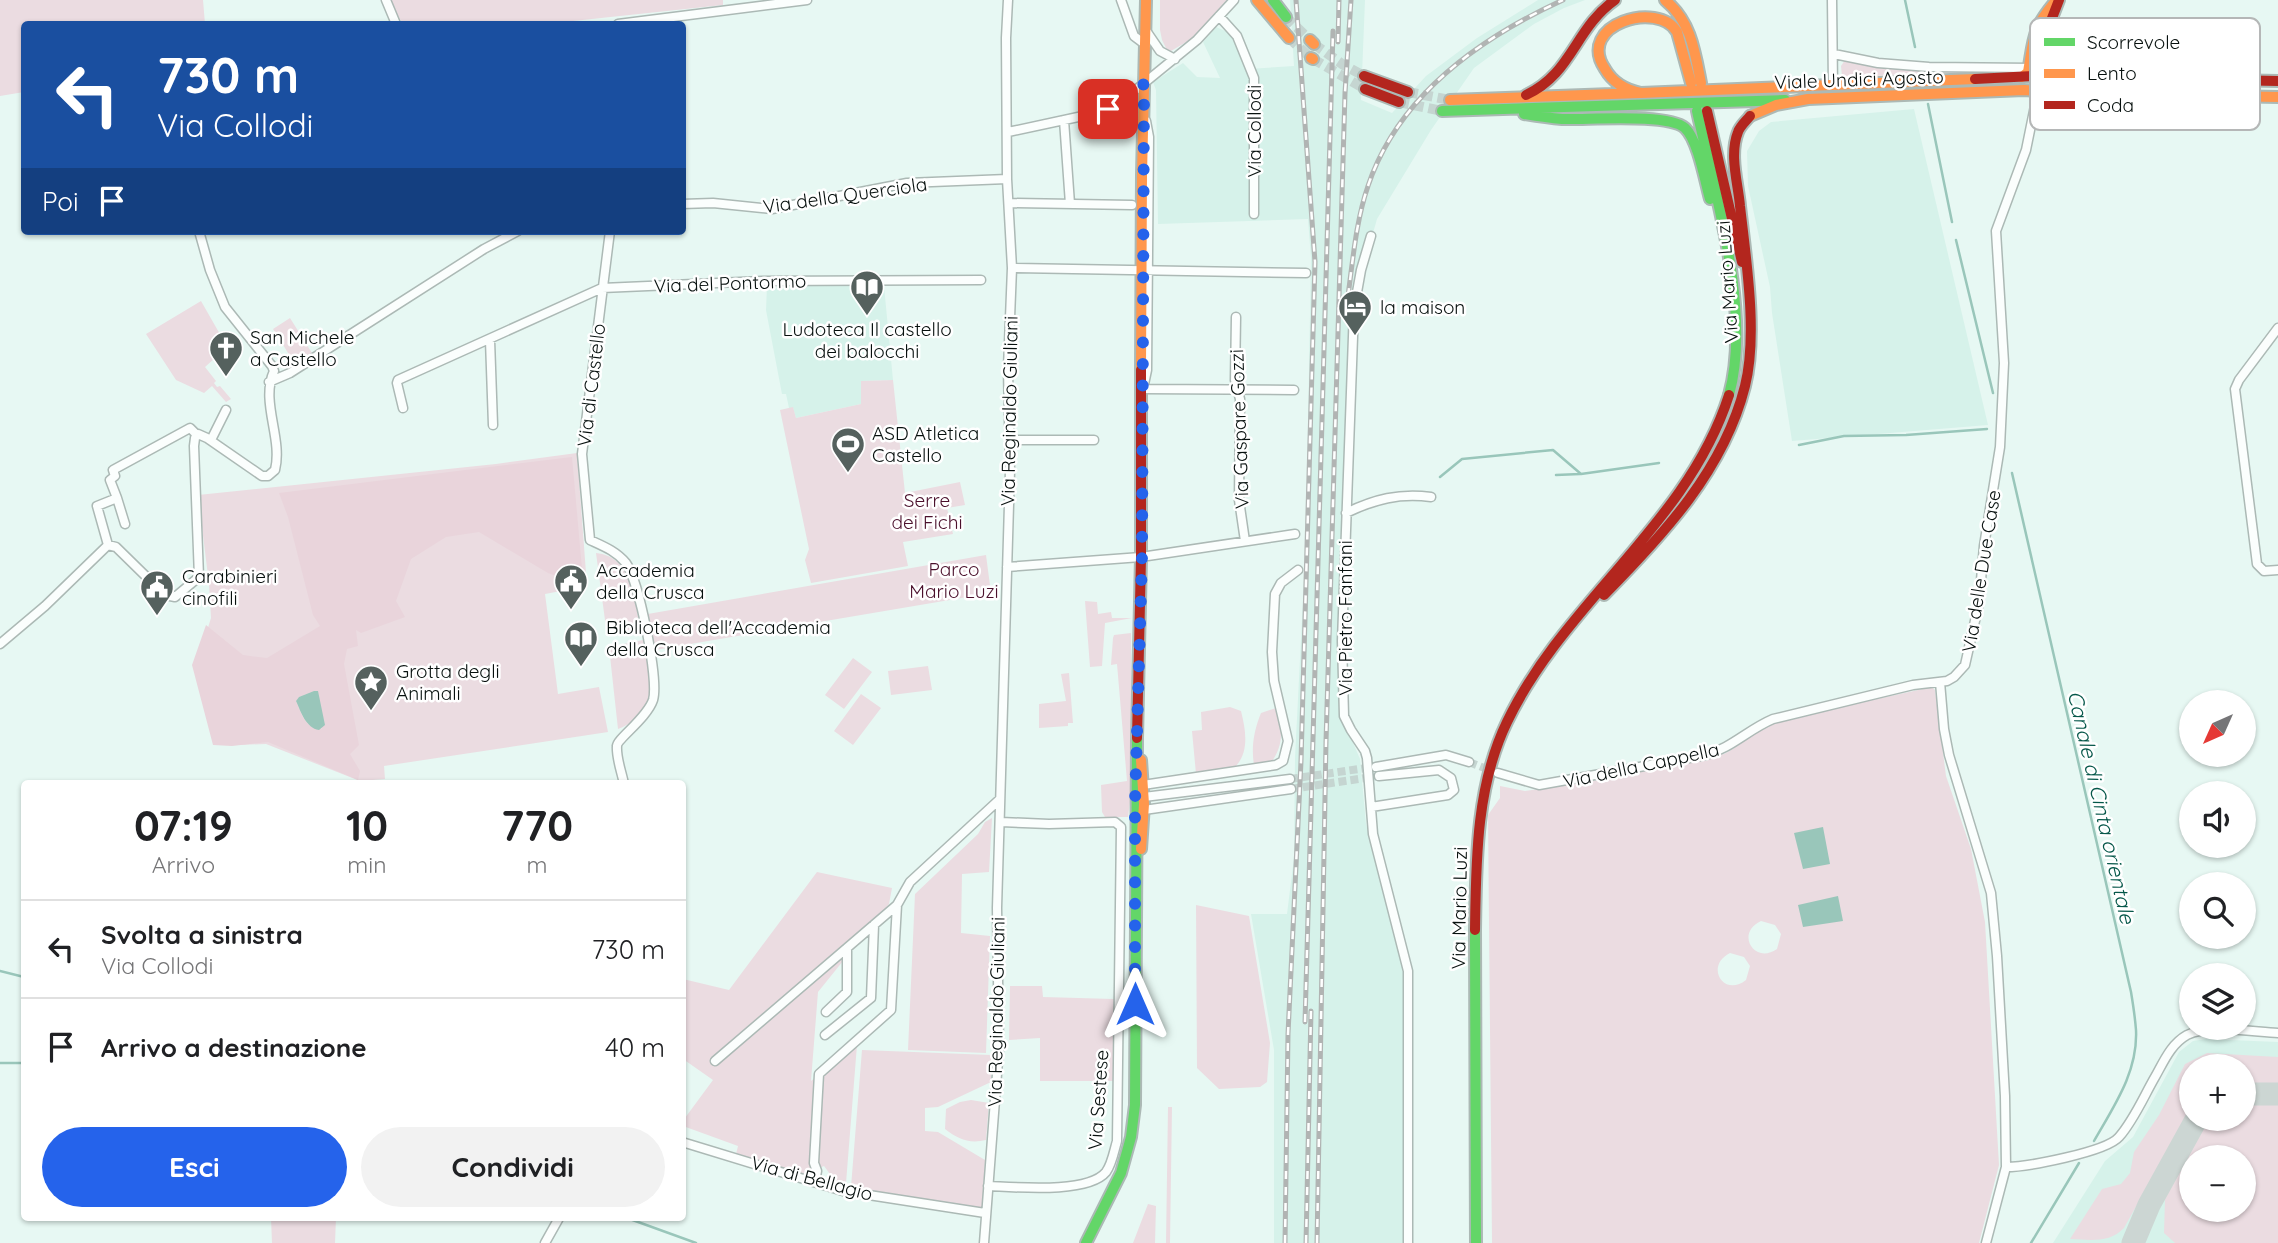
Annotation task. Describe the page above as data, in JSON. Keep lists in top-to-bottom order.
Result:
{
  "streets": {
    "main road": ["Viale Undici Agosto", "Via Mario Luzi", "Via Sestese"],
    "street": [
      "Via Collodi",
      "Via della Querciola",
      "Via del Pontormo",
      "Via di Castello",
      "Via Reginaldo Giuliani",
      "Via Gaspare Gozzi",
      "Via delle Due Case",
      "Via Pietro Fanfani",
      "Via della Cappella",
      "Via di Bellagio"
    ]
  },
  "crossings": [
    ["Viale Undici Agosto", "Via Mario Luzi"],
    ["Via della Querciola", "Via Reginaldo Giuliani"],
    ["Via del Pontormo", "Via di Castello"],
    ["Via Reginaldo Giuliani", "Via Sestese"],
    ["Via Reginaldo Giuliani", "Via di Bellagio"],
    ["Via delle Due Case", "Via della Cappella"]
  ],
  "water": ["Canale di Cinta orientale"],
  "parks": ["Serre dei Fichi", "Parco Mario Luzi"],
  "places": {
    "library": ["Ludoteca Il castello dei balocchi", "Biblioteca dell'Accademia della Crusca"],
    "hotel": ["la maison"],
    "church": ["San Michele a Castello"],
    "sports": ["ASD Atletica Castello"],
    "public building": ["Accademia della Crusca", "Carabinieri cinofili"],
    "place": ["Grotta degli Animali"]
  },
  "legend": ["Scorrevole", "Lento", "Coda"],
  "north": "bottom left",
  "page": {
    "turn": ["730 m", "Via Collodi"],
    "then": "Poi",
    "map_buttons": ["+", "−"],
    "eta": [
      "07:19",
      "Arrivo",
      "10",
      "min",
      "770",
      "m"
    ],
    "list": [
      {
        "name": "Svolta a sinistra",
        "note": "Via Collodi",
        "value": "730 m"
      },
      {
        "name": "Arrivo a destinazione",
        "value": "40 m"
      }
    ],
    "buttons": ["Esci", "Condividi"]
  }
}
